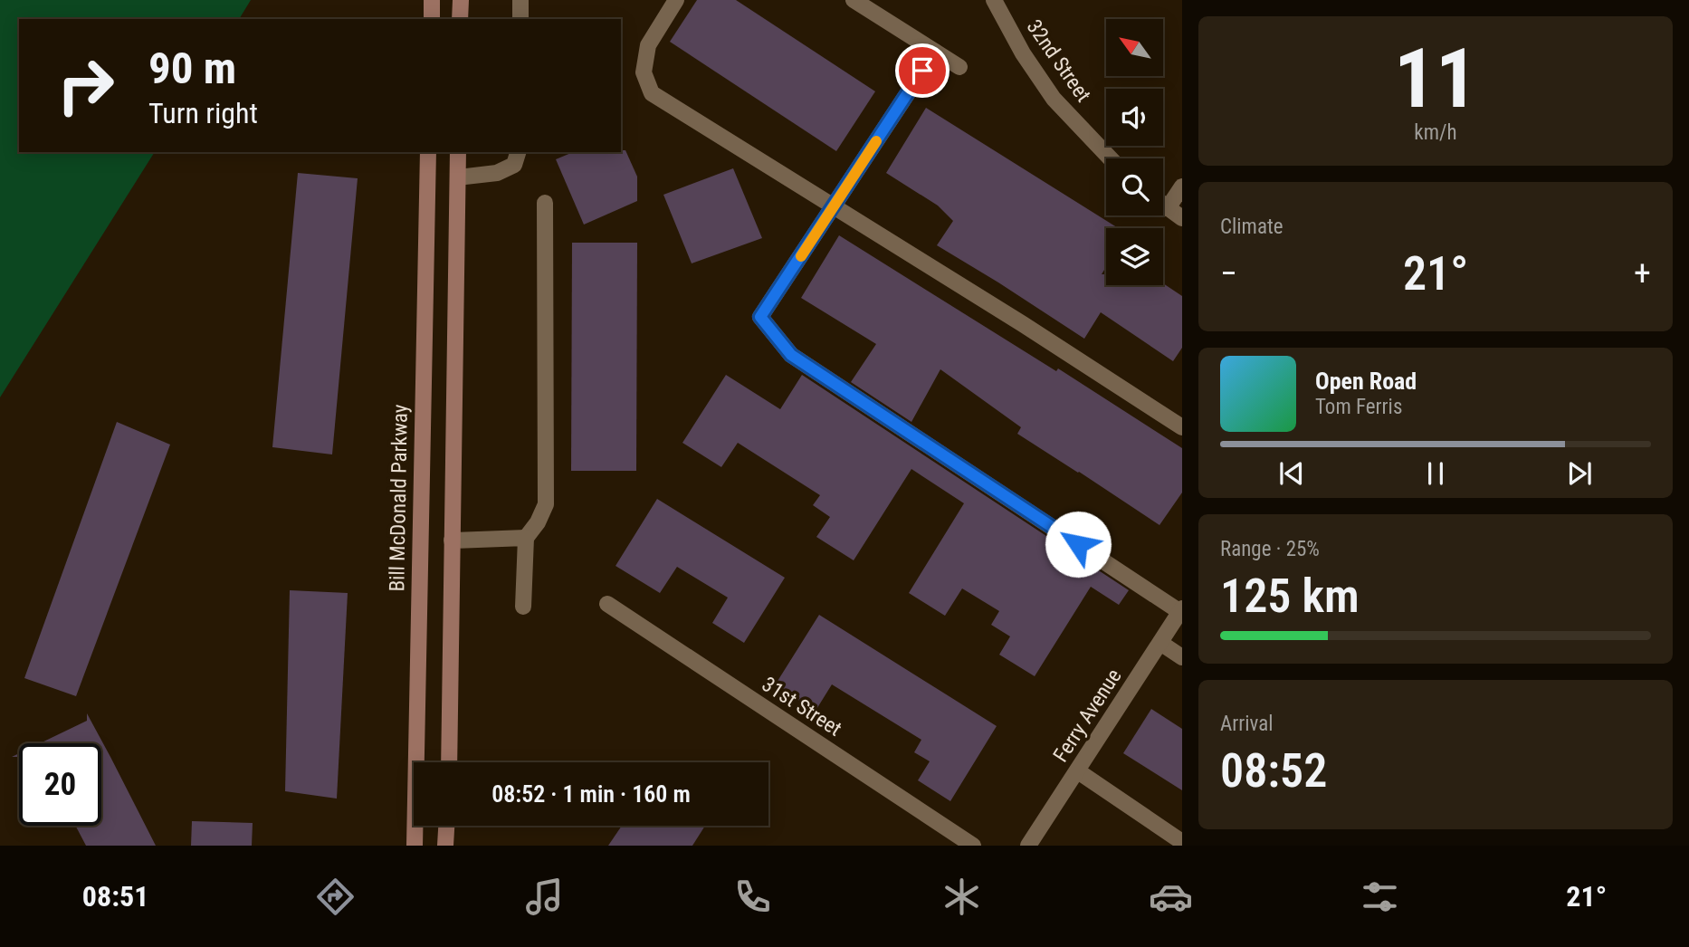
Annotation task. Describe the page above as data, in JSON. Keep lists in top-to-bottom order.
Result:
{
  "streets": {
    "main road": ["Bill McDonald Parkway"],
    "street": ["32nd Street", "31st Street", "Ferry Avenue"]
  },
  "north": "top left",
  "page": {
    "tile": [
      ["11", "km/h"],
      "Climate",
      ["Range · 25%", "125 km"],
      ["Arrival", "08:52"]
    ],
    "turn": ["90 m", "Turn right"],
    "heat": ["−", "21°", "+"],
    "song": ["Open Road", "Tom Ferris"],
    "limit": "20",
    "trip": "08:52 · 1 min · 160 m",
    "tabs": ["08:51", "21°"]
  }
}
